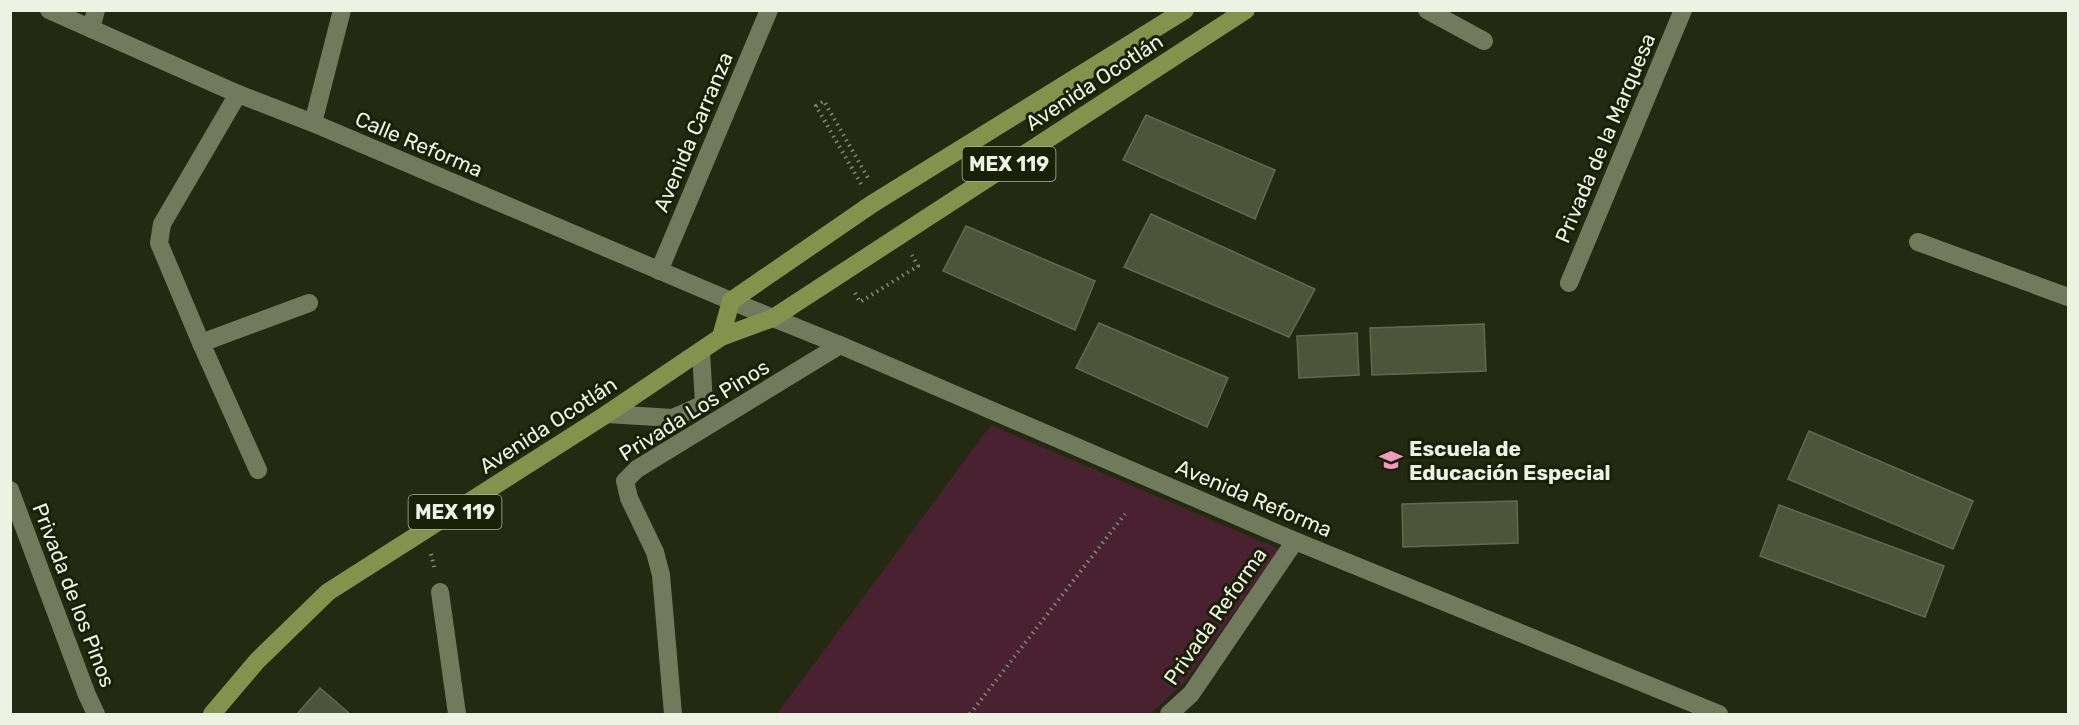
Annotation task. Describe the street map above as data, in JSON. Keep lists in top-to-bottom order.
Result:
{
  "streets": {
    "main road": ["Avenida Ocotlán", "MEX 119"],
    "street": [
      "Avenida Carranza",
      "Privada de la Marquesa",
      "Calle Reforma",
      "Privada Los Pinos",
      "Avenida Reforma",
      "Privada de los Pinos",
      "Privada Reforma"
    ]
  },
  "crossings": [
    ["Avenida Ocotlán", "Calle Reforma"],
    ["Avenida Ocotlán", "Avenida Reforma"],
    ["Avenida Carranza", "Calle Reforma"],
    ["Calle Reforma", "Avenida Reforma"],
    ["Privada Los Pinos", "Avenida Reforma"],
    ["Avenida Reforma", "Privada Reforma"]
  ],
  "places": {
    "school or university": ["Escuela de Educación Especial"]
  }
}
